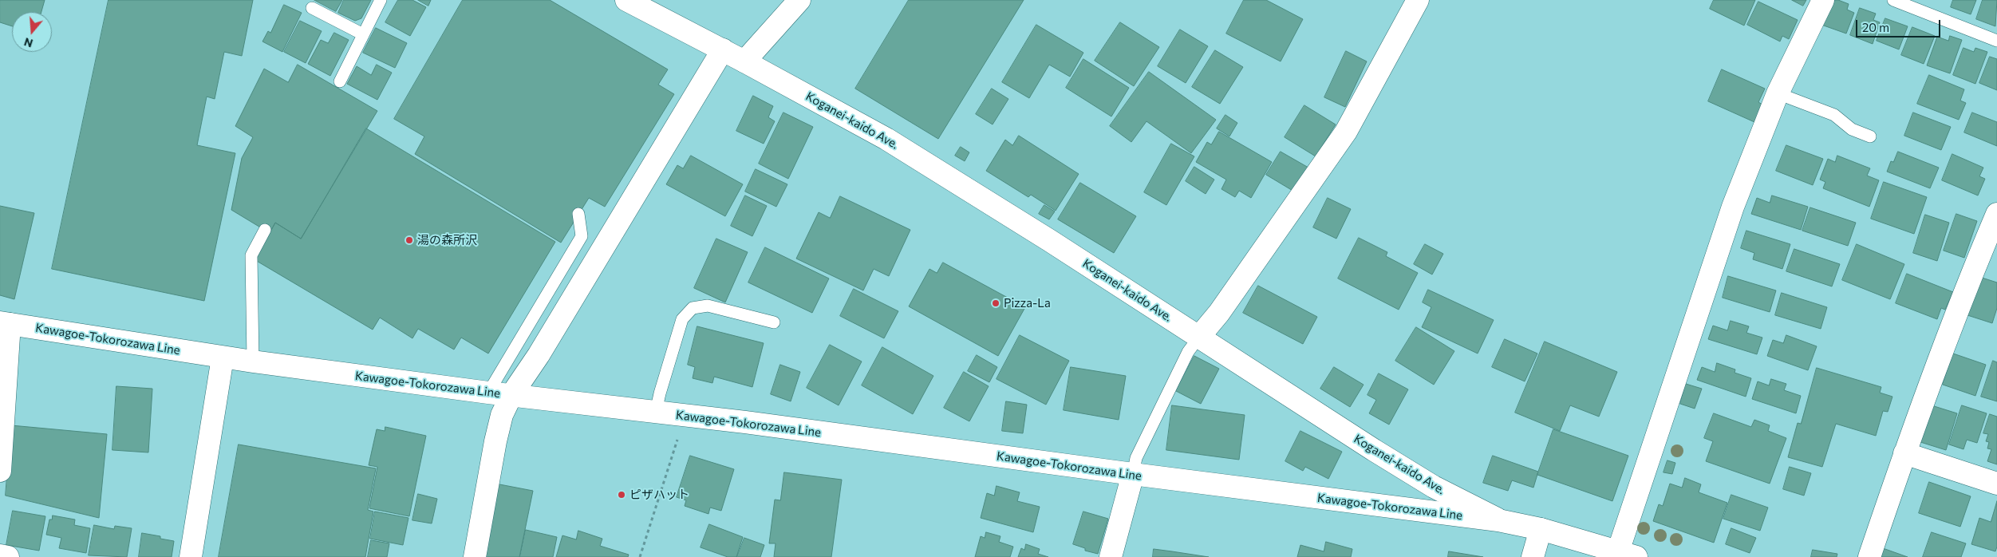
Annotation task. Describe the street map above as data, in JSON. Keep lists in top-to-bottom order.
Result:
{
  "streets": {
    "street": ["Koganei-kaido Ave.", "Kawagoe-Tokorozawa Line"]
  },
  "crossings": [
    ["Koganei-kaido Ave.", "Kawagoe-Tokorozawa Line"]
  ],
  "places": ["湯の森所沢", "Pizza-La", "ピザハット"],
  "scale_bar": "20 m",
  "north": "bottom"
}
